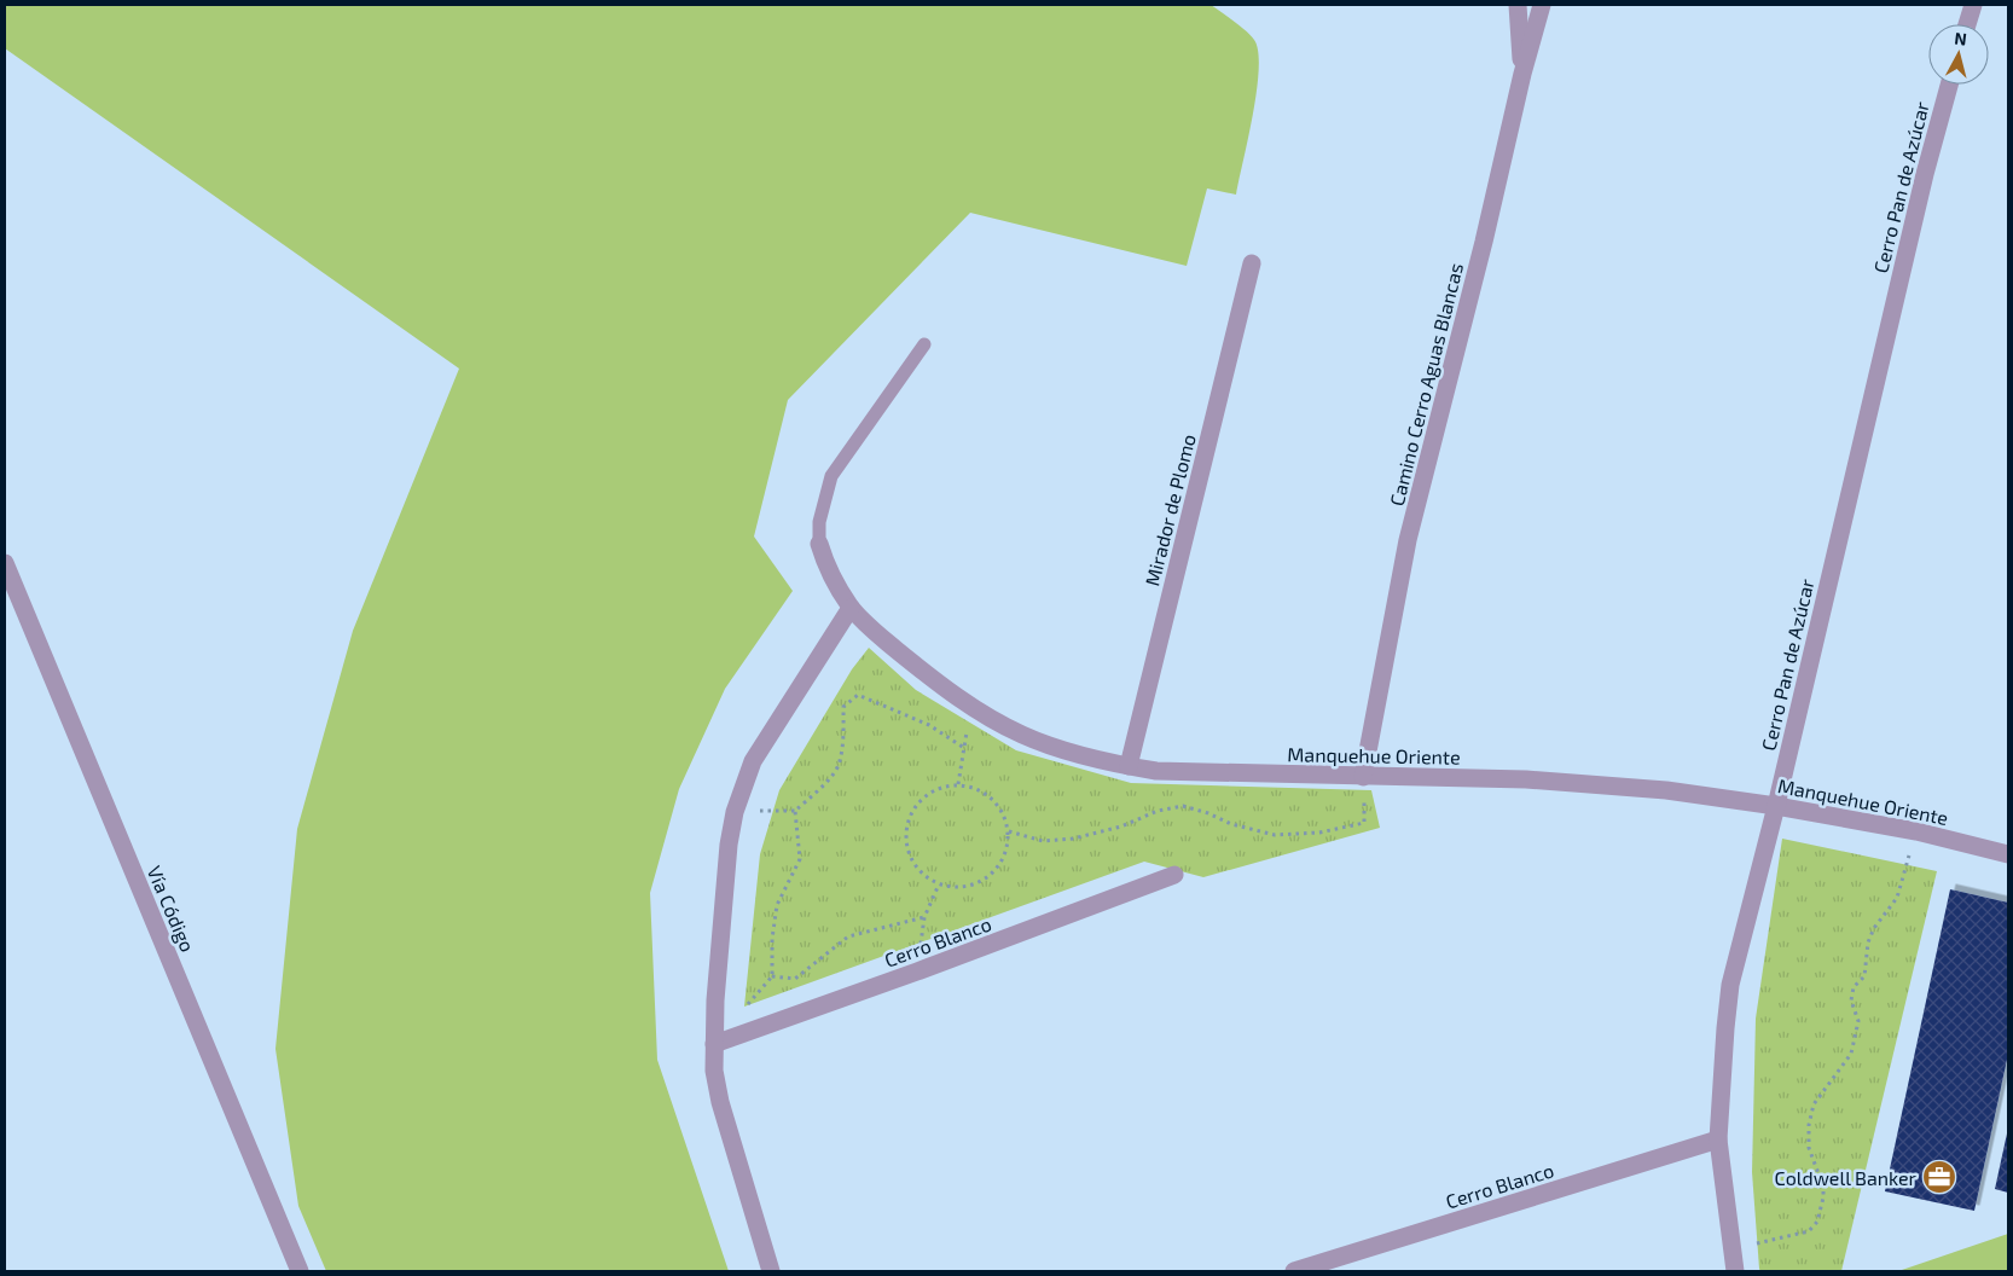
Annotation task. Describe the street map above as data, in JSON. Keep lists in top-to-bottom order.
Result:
{
  "streets": {
    "street": [
      "Cerro Pan de Azúcar",
      "Camino Cerro Aguas Blancas",
      "Mirador de Plomo",
      "Manquehue Oriente",
      "Vía Código",
      "Cerro Blanco"
    ]
  },
  "crossings": [
    ["Cerro Pan de Azúcar", "Manquehue Oriente"],
    ["Cerro Pan de Azúcar", "Cerro Blanco"],
    ["Camino Cerro Aguas Blancas", "Manquehue Oriente"],
    ["Mirador de Plomo", "Manquehue Oriente"]
  ],
  "places": {
    "office": ["Coldwell Banker"]
  },
  "north": "top"
}
